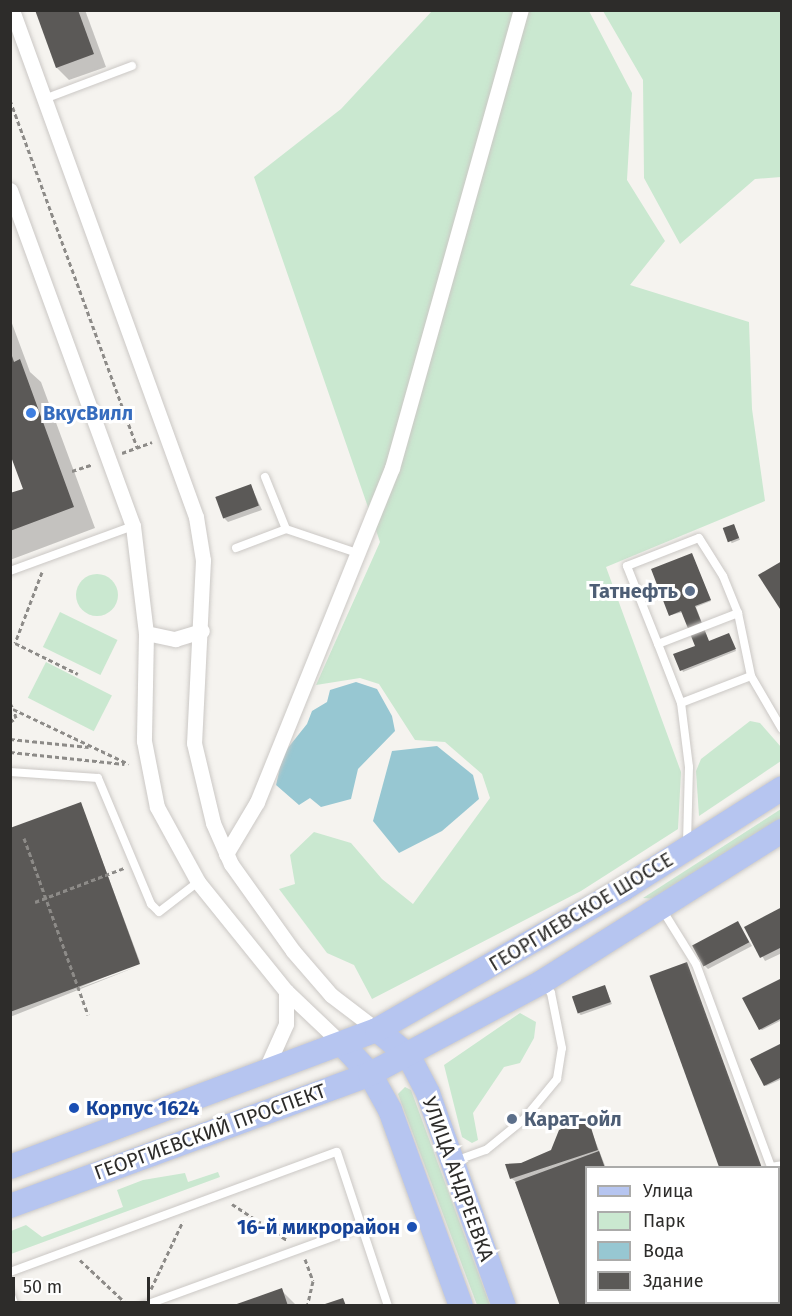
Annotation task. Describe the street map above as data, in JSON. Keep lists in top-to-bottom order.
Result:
{
  "streets": {
    "main road": ["ГЕОРГИЕВСКОЕ ШОССЕ", "ГЕОРГИЕВСКИЙ ПРОСПЕКТ", "УЛИЦА АНДРЕЕВКА"]
  },
  "crossings": [
    ["ГЕОРГИЕВСКОЕ ШОССЕ", "ГЕОРГИЕВСКИЙ ПРОСПЕКТ"],
    ["ГЕОРГИЕВСКОЕ ШОССЕ", "УЛИЦА АНДРЕЕВКА"],
    ["ГЕОРГИЕВСКИЙ ПРОСПЕКТ", "УЛИЦА АНДРЕЕВКА"]
  ],
  "places": [
    "ВкусВилл",
    "Татнефть",
    "Корпус 1624",
    "Карат-ойл",
    "16-й микрорайон"
  ],
  "legend": [
    "Улица",
    "Парк",
    "Вода",
    "Здание"
  ],
  "scale_bar": "50 m"
}
